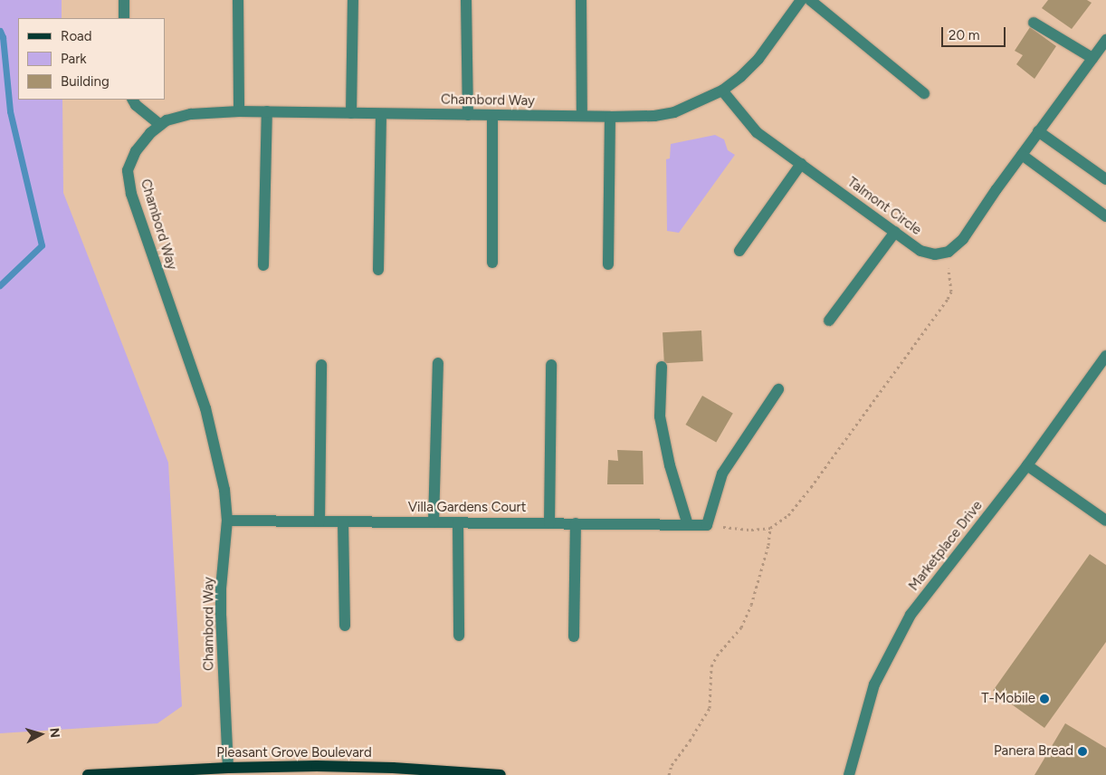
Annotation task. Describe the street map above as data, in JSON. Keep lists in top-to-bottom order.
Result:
{
  "streets": {
    "main road": ["Pleasant Grove Boulevard"],
    "street": [
      "Chambord Way",
      "Talmont Circle",
      "Villa Gardens Court",
      "Marketplace Drive"
    ]
  },
  "crossings": [
    ["Chambord Way", "Talmont Circle"],
    ["Chambord Way", "Villa Gardens Court"],
    ["Chambord Way", "Pleasant Grove Boulevard"]
  ],
  "places": ["T-Mobile", "Panera Bread"],
  "legend": ["Road", "Park", "Building"],
  "scale_bar": "20 m",
  "north": "right"
}
